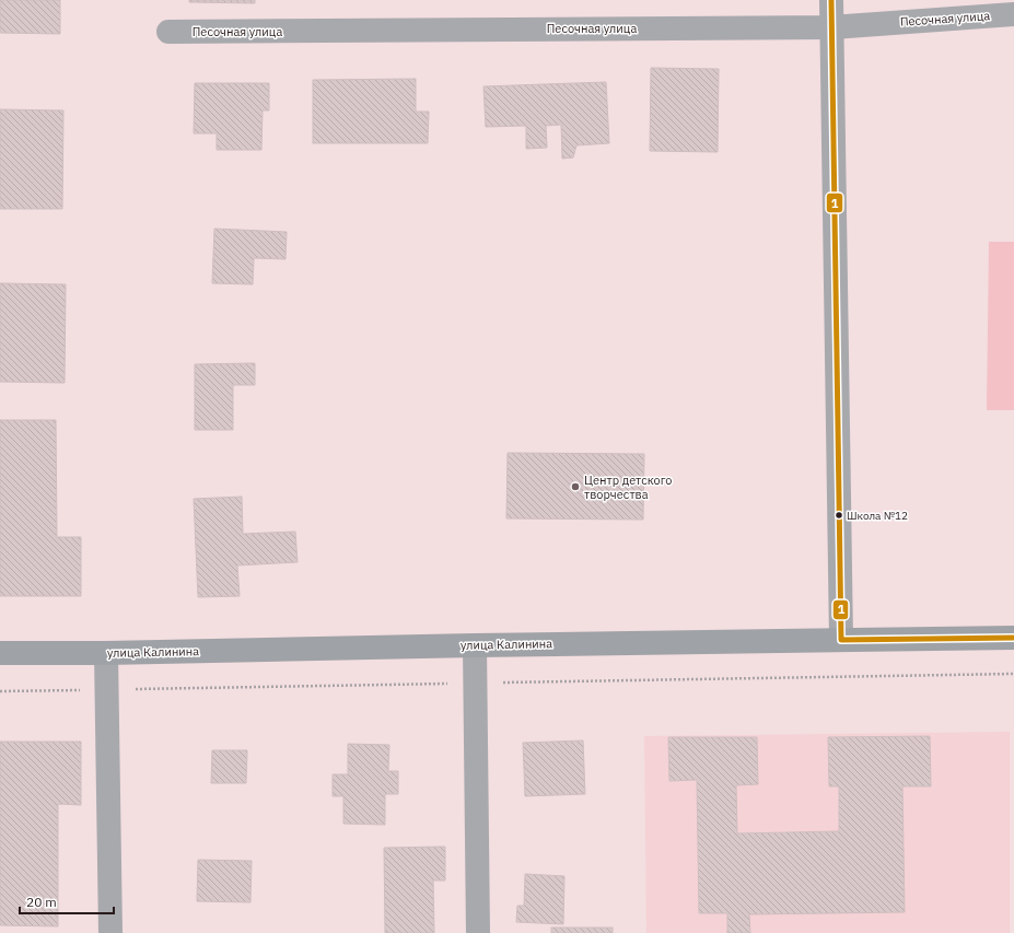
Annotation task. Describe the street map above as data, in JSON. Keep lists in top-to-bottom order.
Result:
{
  "streets": {
    "main road": ["улица Калинина"],
    "street": ["Песочная улица"]
  },
  "places": ["Центр детского творчества", "Школа №12"],
  "lines": ["transit line 1"],
  "scale_bar": "20 m"
}
